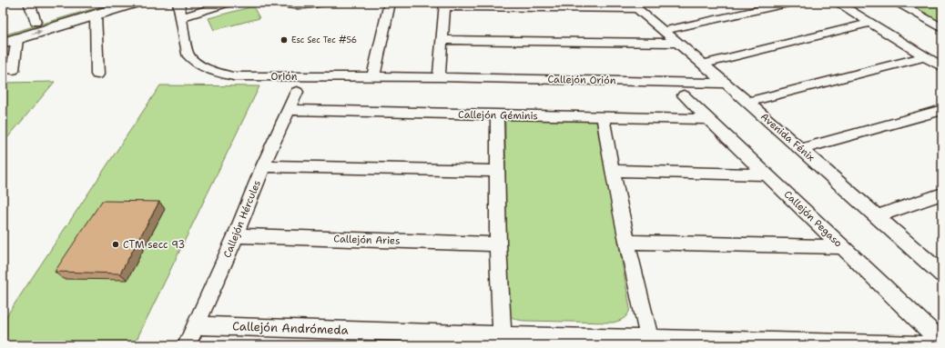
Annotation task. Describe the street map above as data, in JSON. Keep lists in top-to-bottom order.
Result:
{
  "streets": {
    "street": [
      "Orión",
      "Callejón Orión",
      "Callejón Géminis",
      "Avenida Fénix",
      "Callejón Hércules",
      "Callejón Pegaso",
      "Callejón Aries",
      "Callejón Andrómeda"
    ]
  },
  "crossings": [
    ["Orión", "Callejón Orión"],
    ["Callejón Orión", "Avenida Fénix"],
    ["Callejón Géminis", "Callejón Hércules"],
    ["Callejón Géminis", "Callejón Pegaso"],
    ["Callejón Hércules", "Callejón Aries"],
    ["Callejón Hércules", "Callejón Andrómeda"]
  ],
  "places": ["Esc Sec Tec #56", "CTM secc 93"]
}
